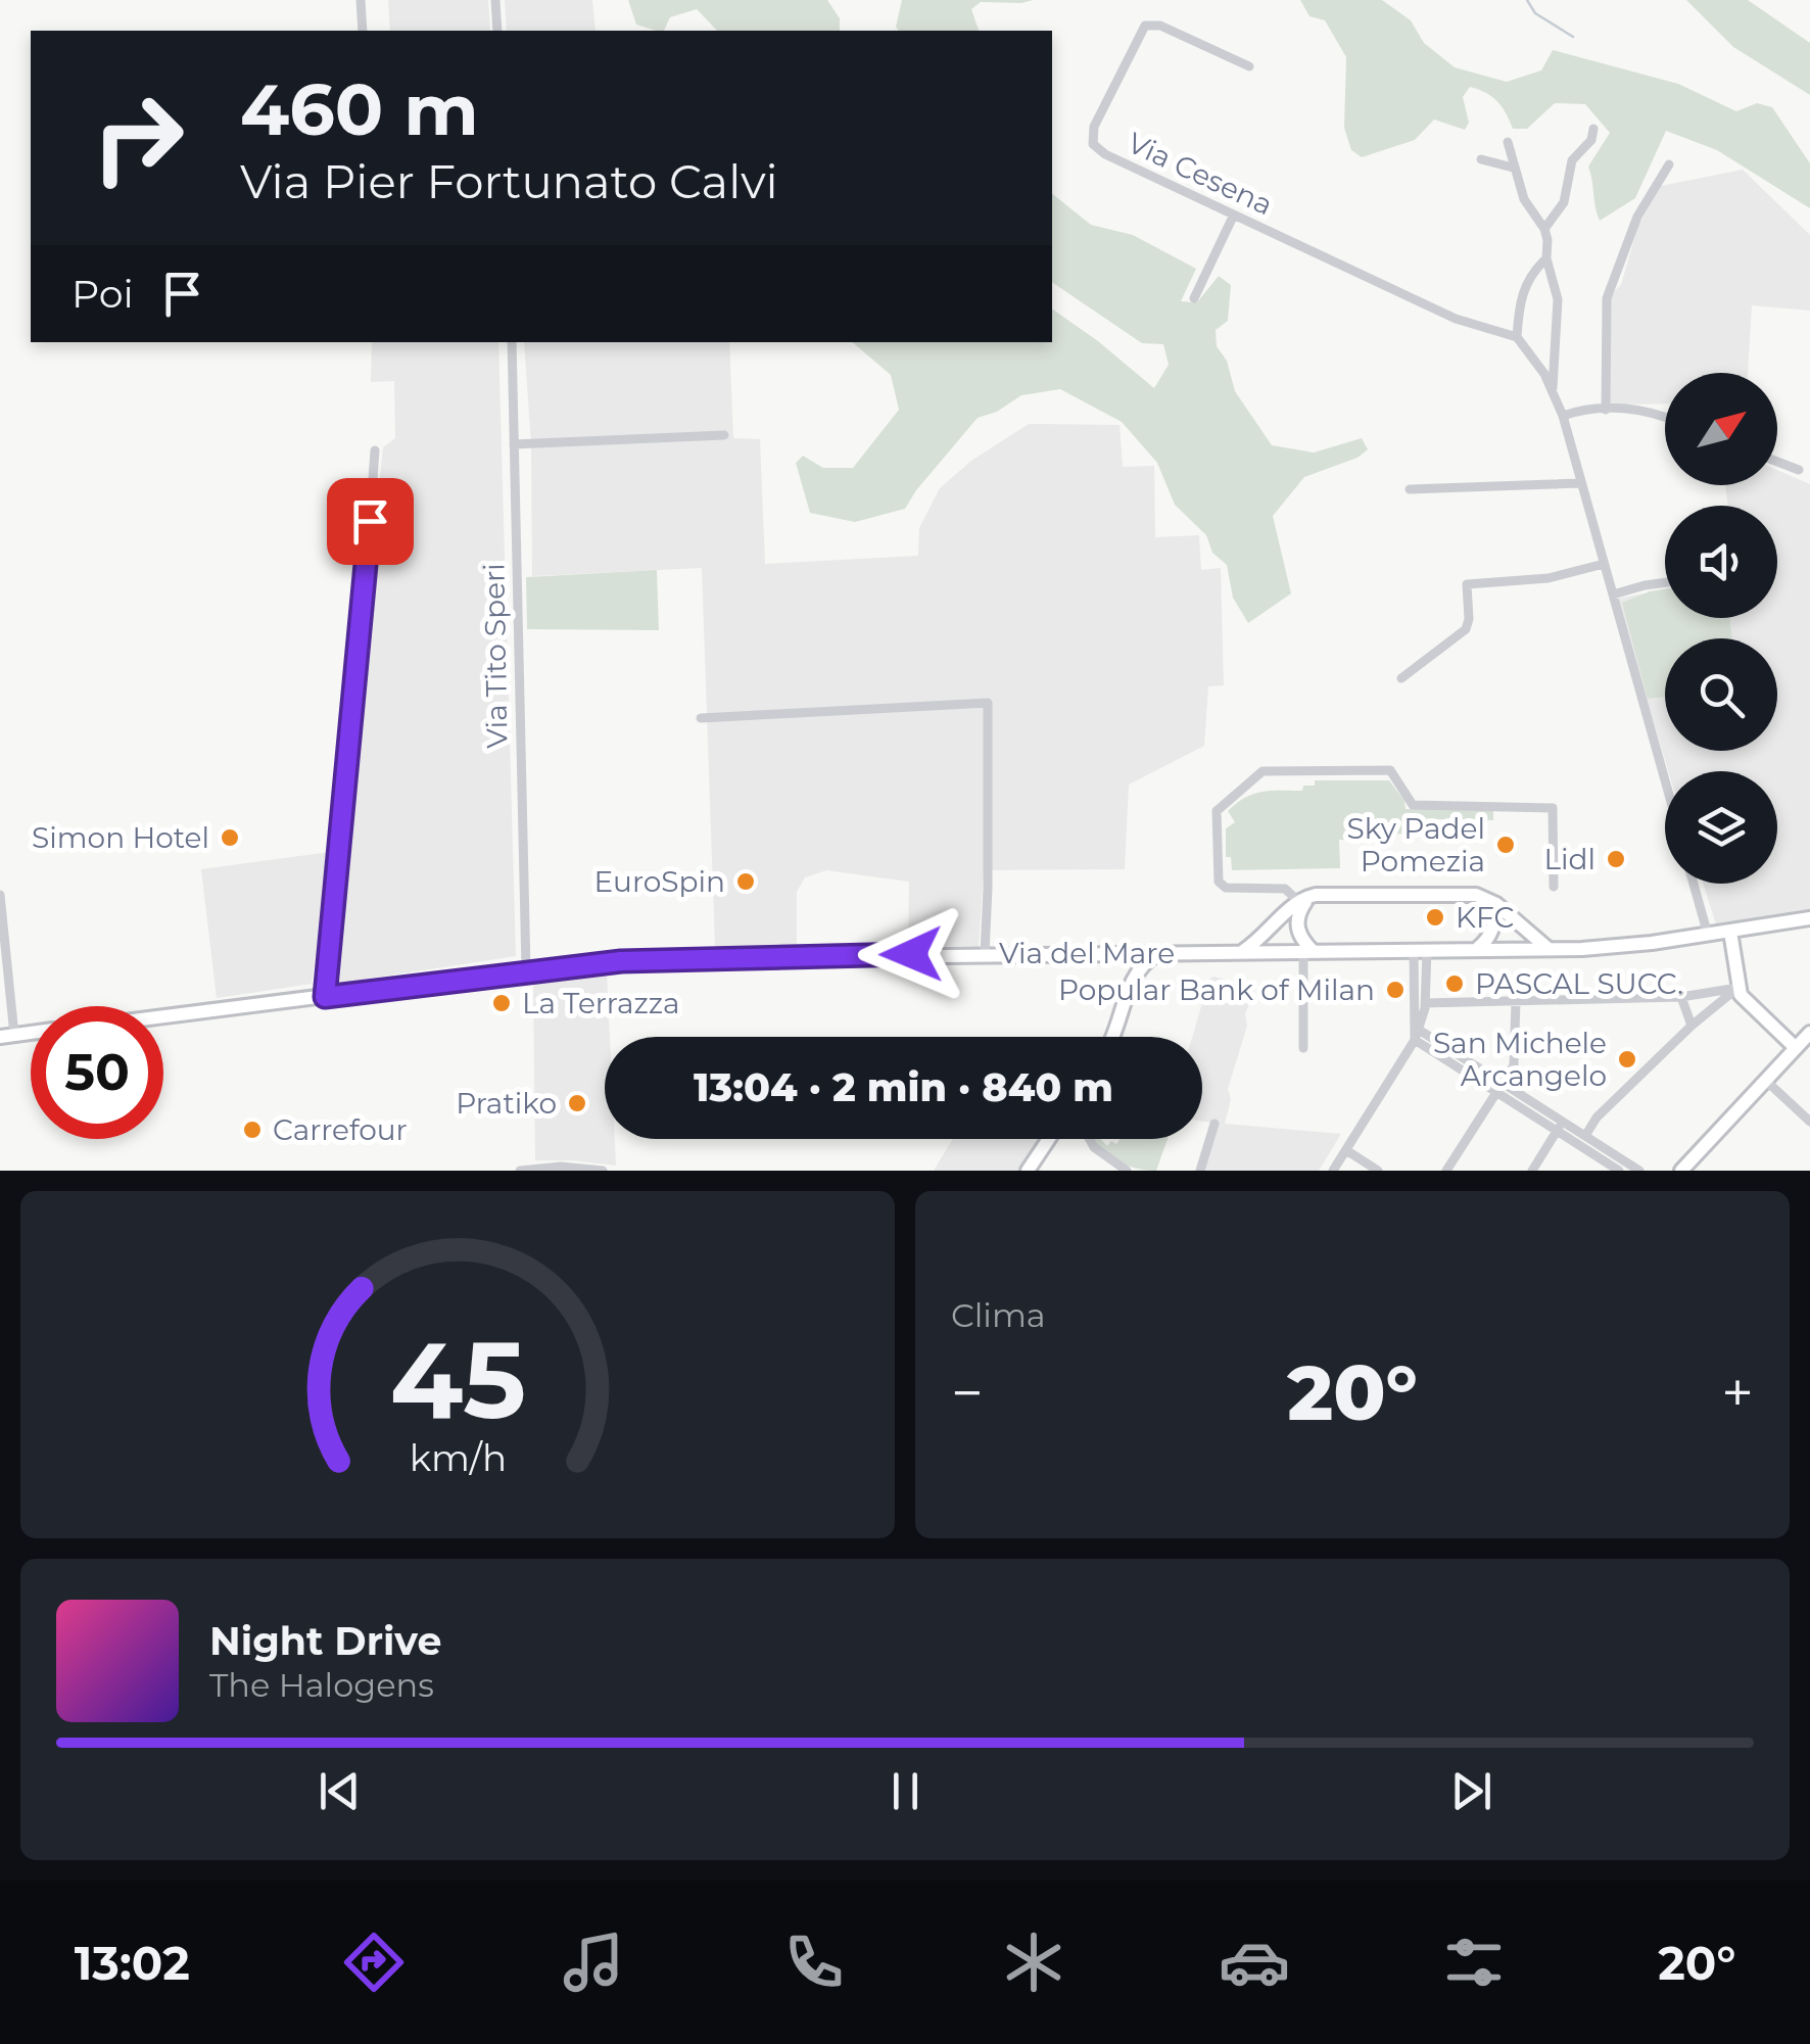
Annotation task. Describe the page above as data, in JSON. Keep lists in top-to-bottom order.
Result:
{
  "streets": {
    "main road": ["Via del Mare"],
    "street": ["Via Cesena", "Via Tito Speri"]
  },
  "crossings": [
    ["Via Tito Speri", "Via del Mare"]
  ],
  "places": [
    "Simon Hotel",
    "Sky Padel Pomezia",
    "Lidl",
    "EuroSpin",
    "KFC",
    "PASCAL SUCC.",
    "Popular Bank of Milan",
    "La Terrazza",
    "San Michele Arcangelo",
    "Pratiko",
    "Carrefour"
  ],
  "north": "top right",
  "page": {
    "turn": ["460 m", "Via Pier Fortunato Calvi"],
    "then": "Poi",
    "limit": "50",
    "trip": "13:04 · 2 min · 840 m",
    "tile": "Clima",
    "heat": ["−", "20°", "+"],
    "song": ["Night Drive", "The Halogens"],
    "tabs": ["13:02", "20°"],
    "gauge": ["45", "km/h"]
  }
}
